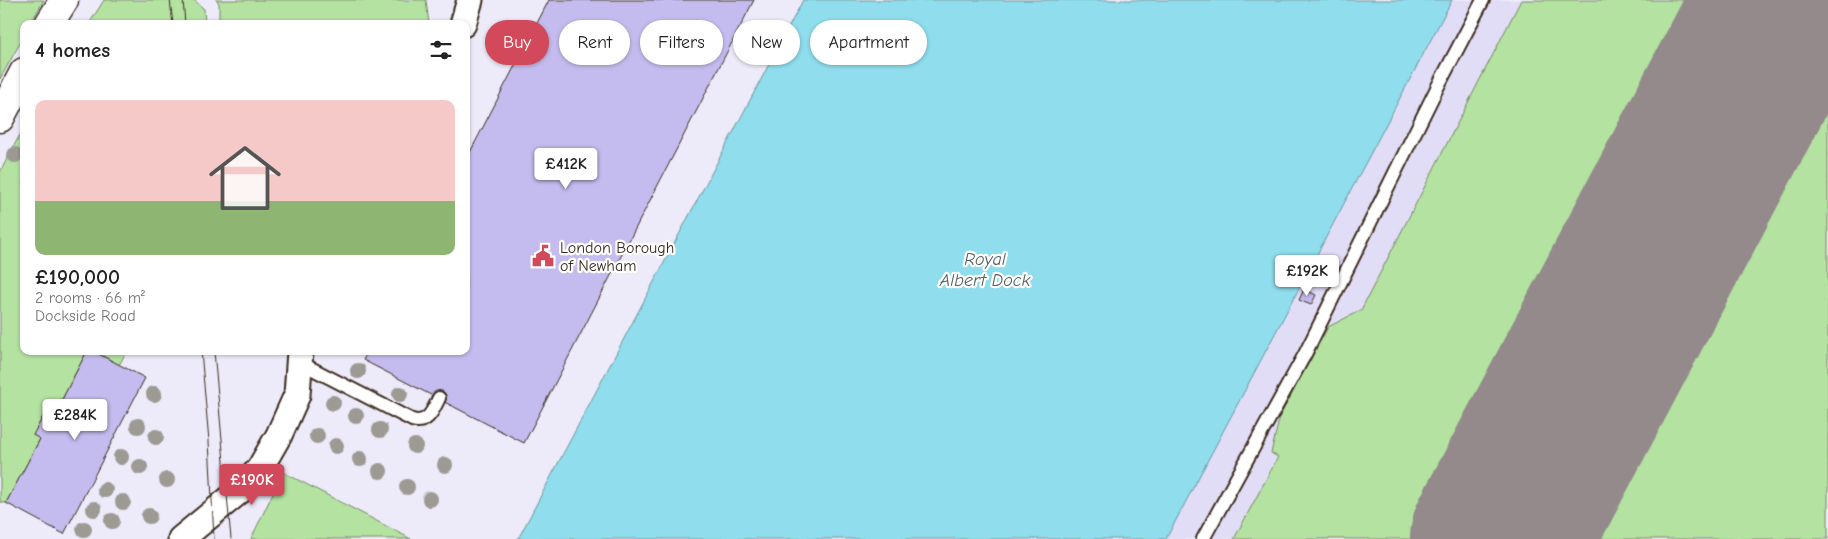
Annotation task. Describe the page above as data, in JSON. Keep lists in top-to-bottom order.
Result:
{
  "water": ["Royal Albert Dock"],
  "places": {
    "public building": ["London Borough of Newham"]
  },
  "page": {
    "chip": [
      "Buy",
      "Rent",
      "Filters",
      "New",
      "Apartment"
    ],
    "heading": "4 homes",
    "list": [
      {
        "name": "£190,000",
        "note": "2 rooms · 66 m² · Dockside Road"
      }
    ],
    "price": [
      "£412K",
      "£192K",
      "£284K",
      "£190K"
    ]
  }
}
